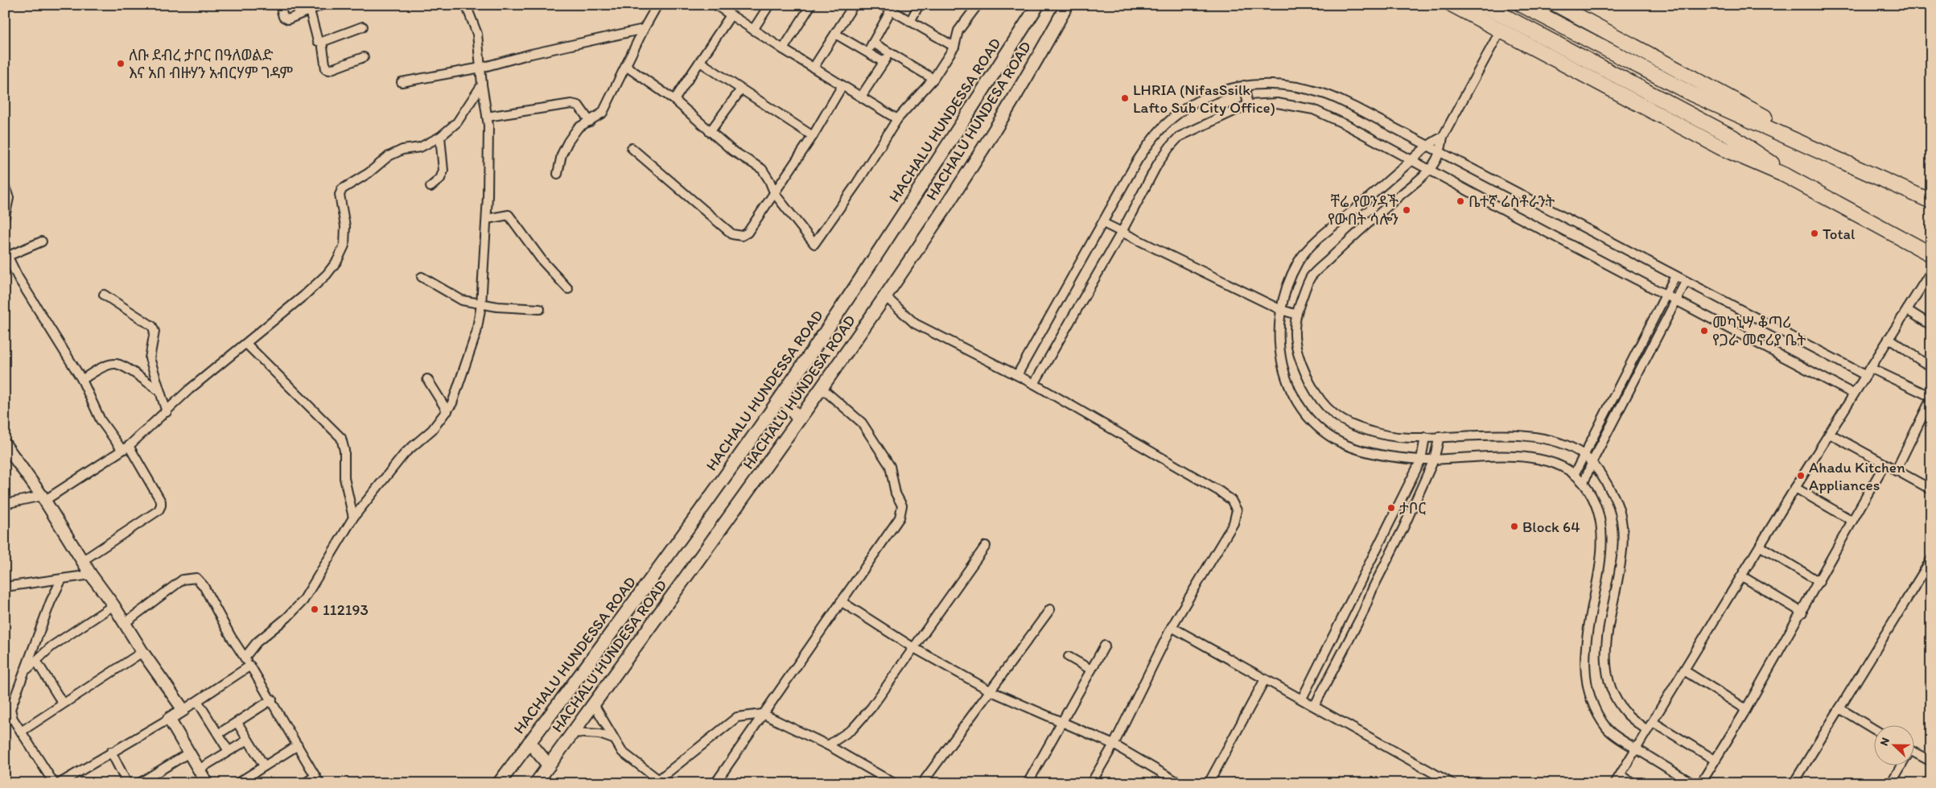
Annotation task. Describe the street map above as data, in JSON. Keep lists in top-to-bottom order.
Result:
{
  "streets": {
    "main road": ["HACHALU HUNDESSA ROAD", "HACHALU HUNDESA ROAD"]
  },
  "places": [
    "ለቡ ደብረ ታቦር በዓለወልድ እና አበ ብዙሃን አብርሃም ገዳም",
    "LHRIA (NifasSsilk Lafto Sub City Office)",
    "ቤተኛ ሬስቶራንት",
    "ቸሬ የወንዳች የውበት ሳሎን",
    "Total",
    "መካኒሣ ቆጣሪ የጋራ መኖሪያ ቤት",
    "Ahadu Kitchen Appliances",
    "ታቦር",
    "Block 64",
    "112193"
  ],
  "north": "left"
}
